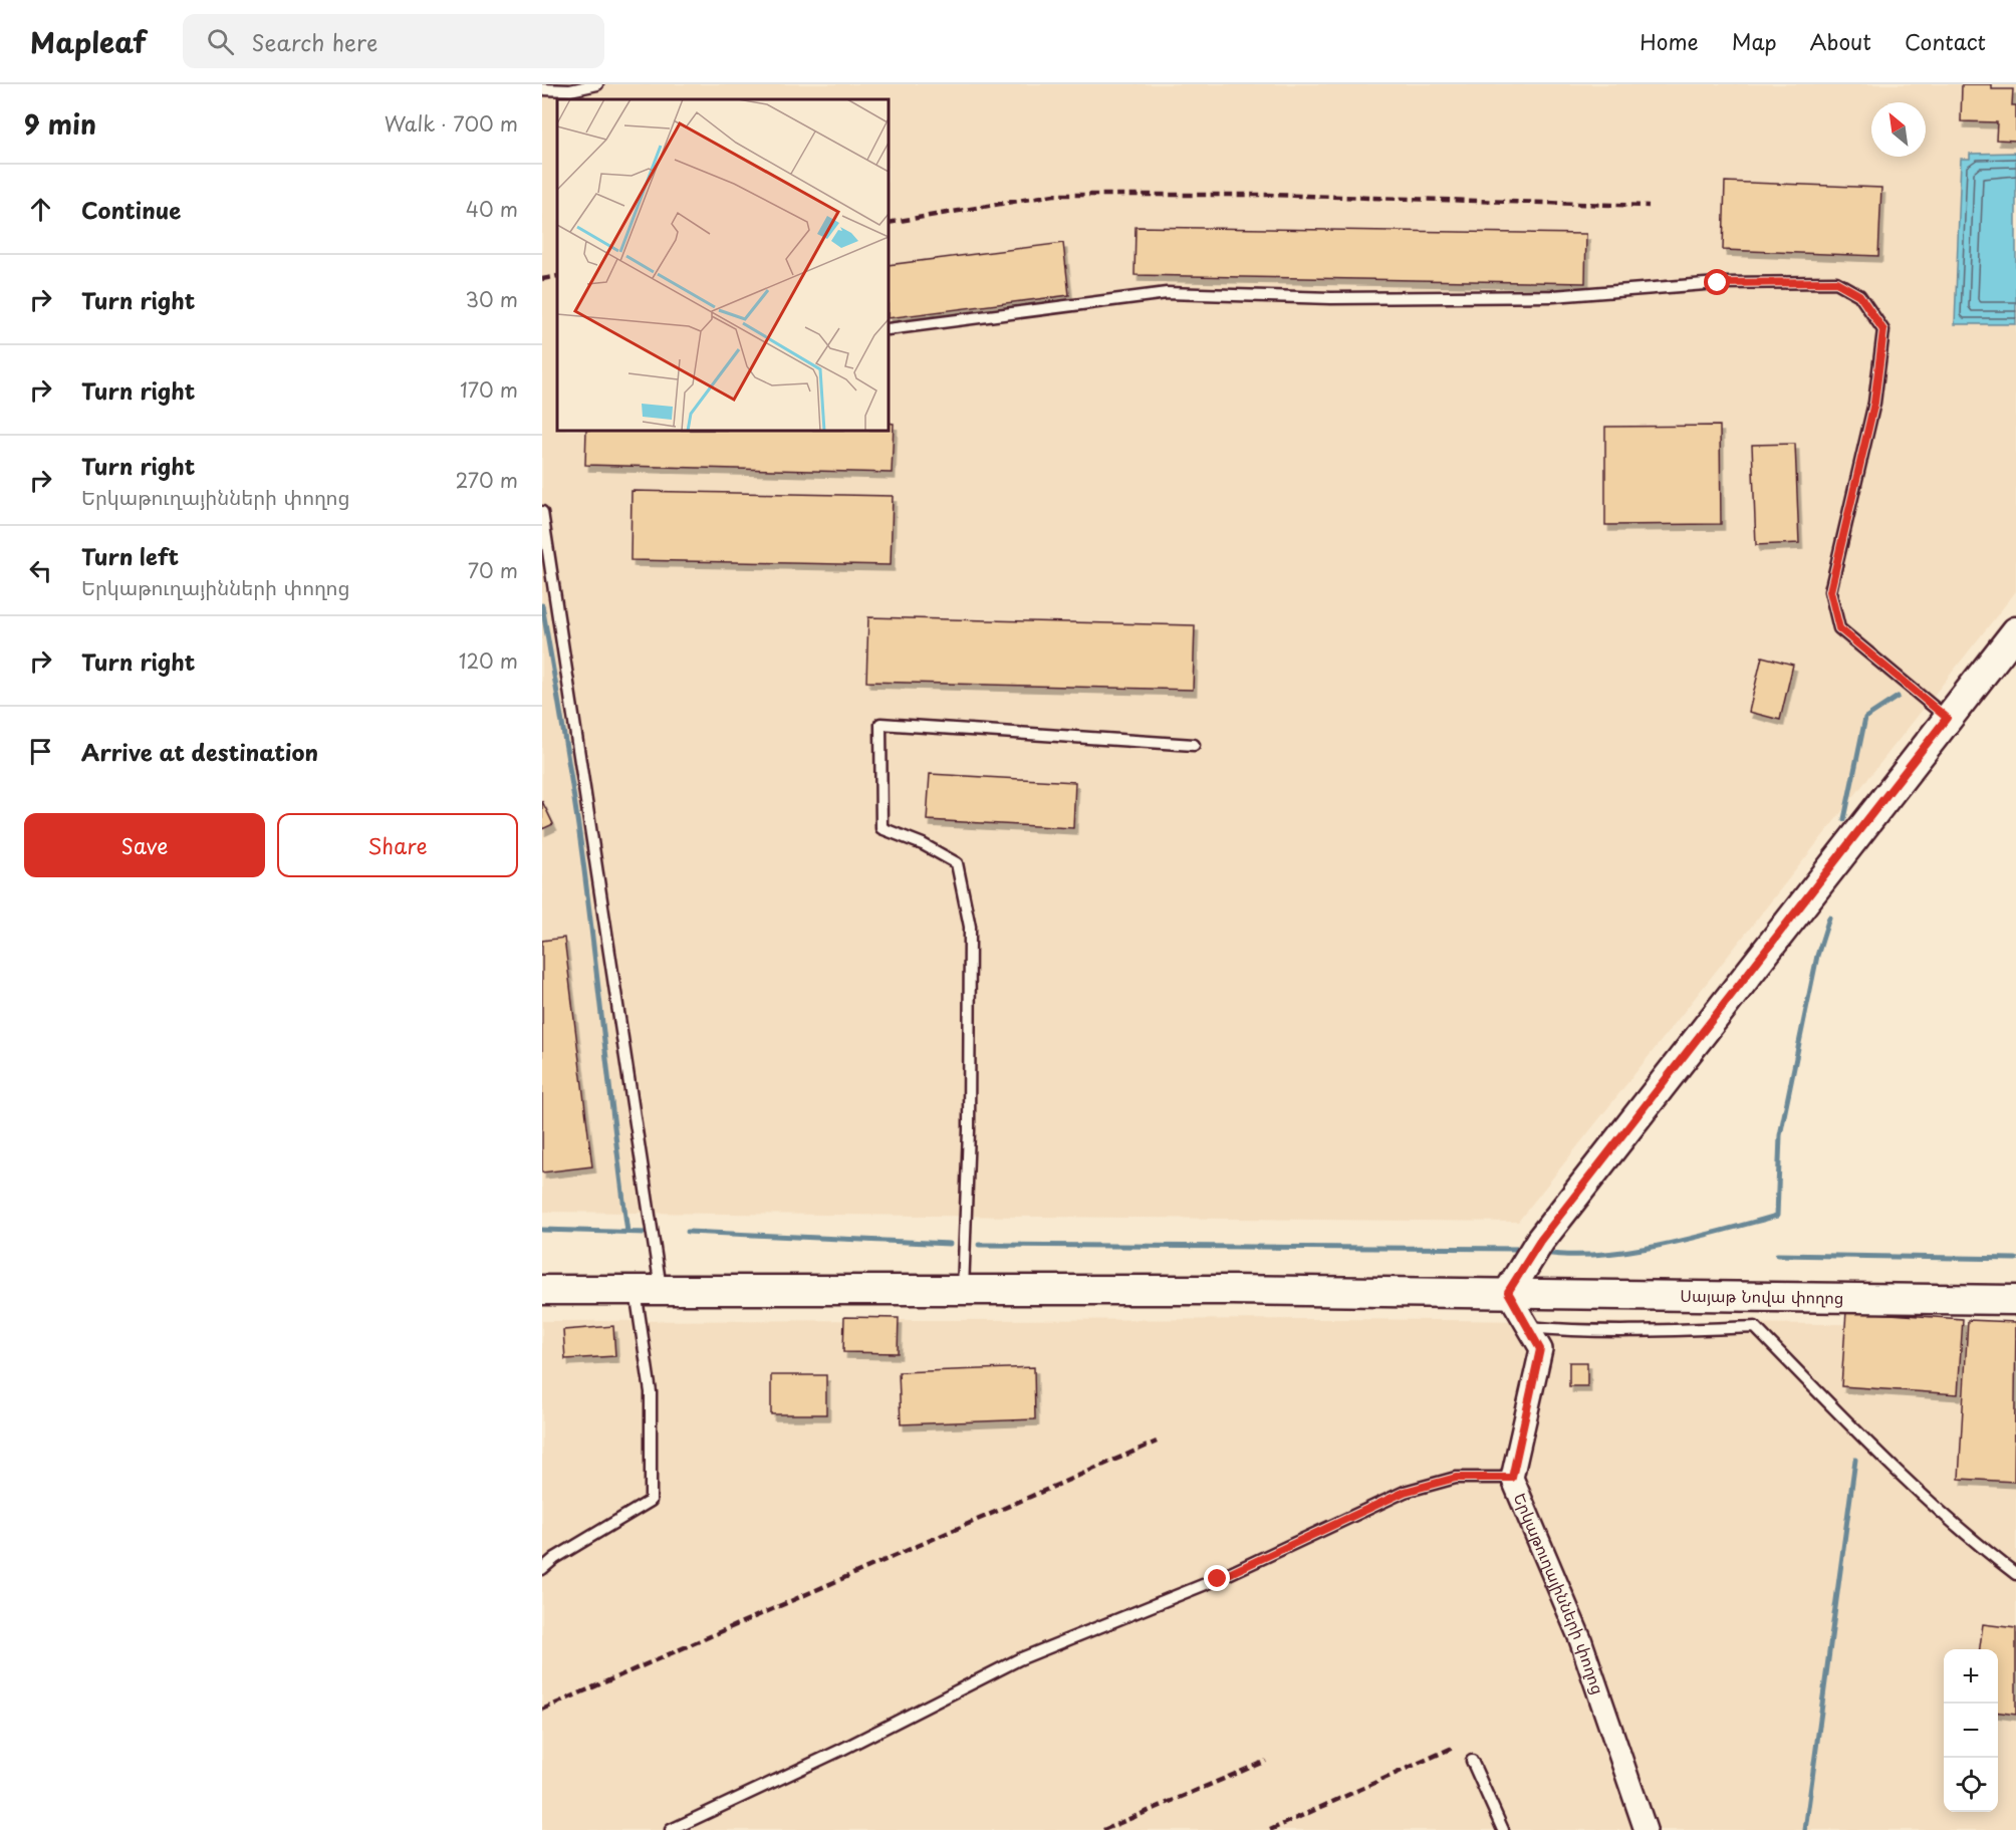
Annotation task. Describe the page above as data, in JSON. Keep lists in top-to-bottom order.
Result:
{
  "streets": {
    "main road": ["Սայաթ Նովա փողոց"],
    "street": ["Երկաթուղայինների փողոց"]
  },
  "crossings": [
    ["Սայաթ Նովա փողոց", "Երկաթուղայինների փողոց"]
  ],
  "north": "top left",
  "page": {
    "header": "Mapleaf",
    "search": "Search here",
    "nav": [
      "Home",
      "Map",
      "About",
      "Contact"
    ],
    "heading": ["9 min", "Walk · 700 m"],
    "list": [
      ["Continue", "40 m"],
      ["Turn right", "30 m"],
      ["Turn right", "170 m"],
      ["Turn right", "Երկաթուղայինների փողոց", "270 m"],
      ["Turn left", "Երկաթուղայինների փողոց", "70 m"],
      ["Turn right", "120 m"],
      "Arrive at destination"
    ],
    "buttons": ["Save", "Share"],
    "map_buttons": ["+", "−"]
  }
}
